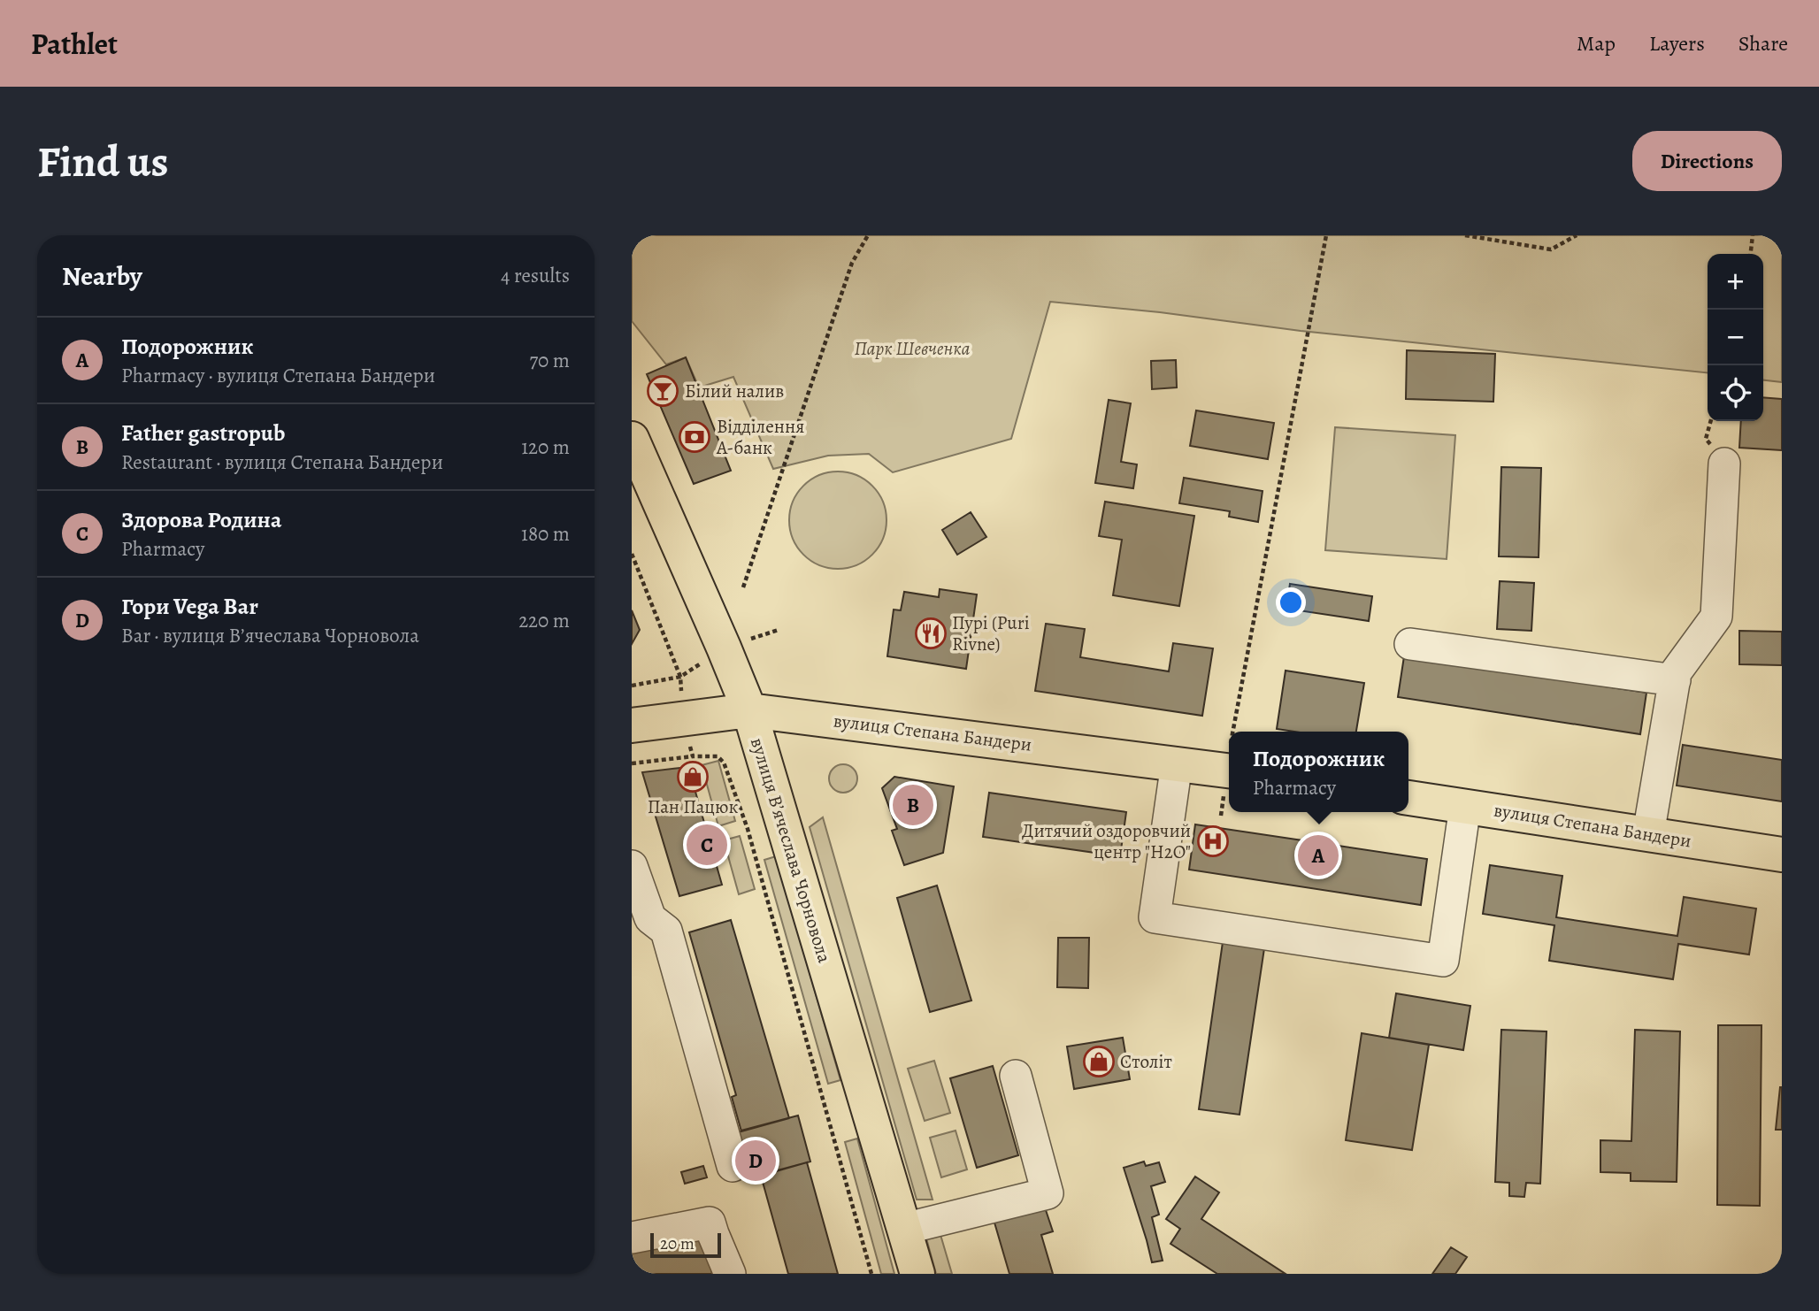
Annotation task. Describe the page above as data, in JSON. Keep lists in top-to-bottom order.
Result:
{
  "streets": {
    "main road": ["вулиця Степана Бандери", "вулиця Вʼячеслава Чорновола"]
  },
  "crossings": [
    ["вулиця Степана Бандери", "вулиця Вʼячеслава Чорновола"]
  ],
  "parks": ["Парк Шевченка"],
  "places": {
    "bar": ["Білий налив"],
    "bank": ["Відділення А-банк"],
    "restaurant": ["Пурі (Puri Rivne)"],
    "shop": ["Пан Пацюк", "Століт"],
    "hospital": ["Дитячий оздоровчий центр \"H2O\""]
  },
  "scale_bar": "20 m",
  "page": {
    "header": "Pathlet",
    "nav": ["Map", "Layers", "Share"],
    "buttons": "Directions",
    "title": "Find us",
    "heading": ["Nearby", "4 results"],
    "map_buttons": ["+", "−"],
    "list": [
      {
        "mark": "A",
        "name": "Подорожник",
        "note": "Pharmacy · вулиця Степана Бандери",
        "value": "70 m"
      },
      {
        "mark": "B",
        "name": "Father gastropub",
        "note": "Restaurant · вулиця Степана Бандери",
        "value": "120 m"
      },
      {
        "mark": "C",
        "name": "Здорова Родина",
        "note": "Pharmacy",
        "value": "180 m"
      },
      {
        "mark": "D",
        "name": "Гори Vega Bar",
        "note": "Bar · вулиця Вʼячеслава Чорновола",
        "value": "220 m"
      }
    ],
    "popup": ["Подорожник", "Pharmacy"],
    "pins": [
      "B",
      "C",
      "A",
      "D"
    ],
    "scale": "20 m"
  }
}
